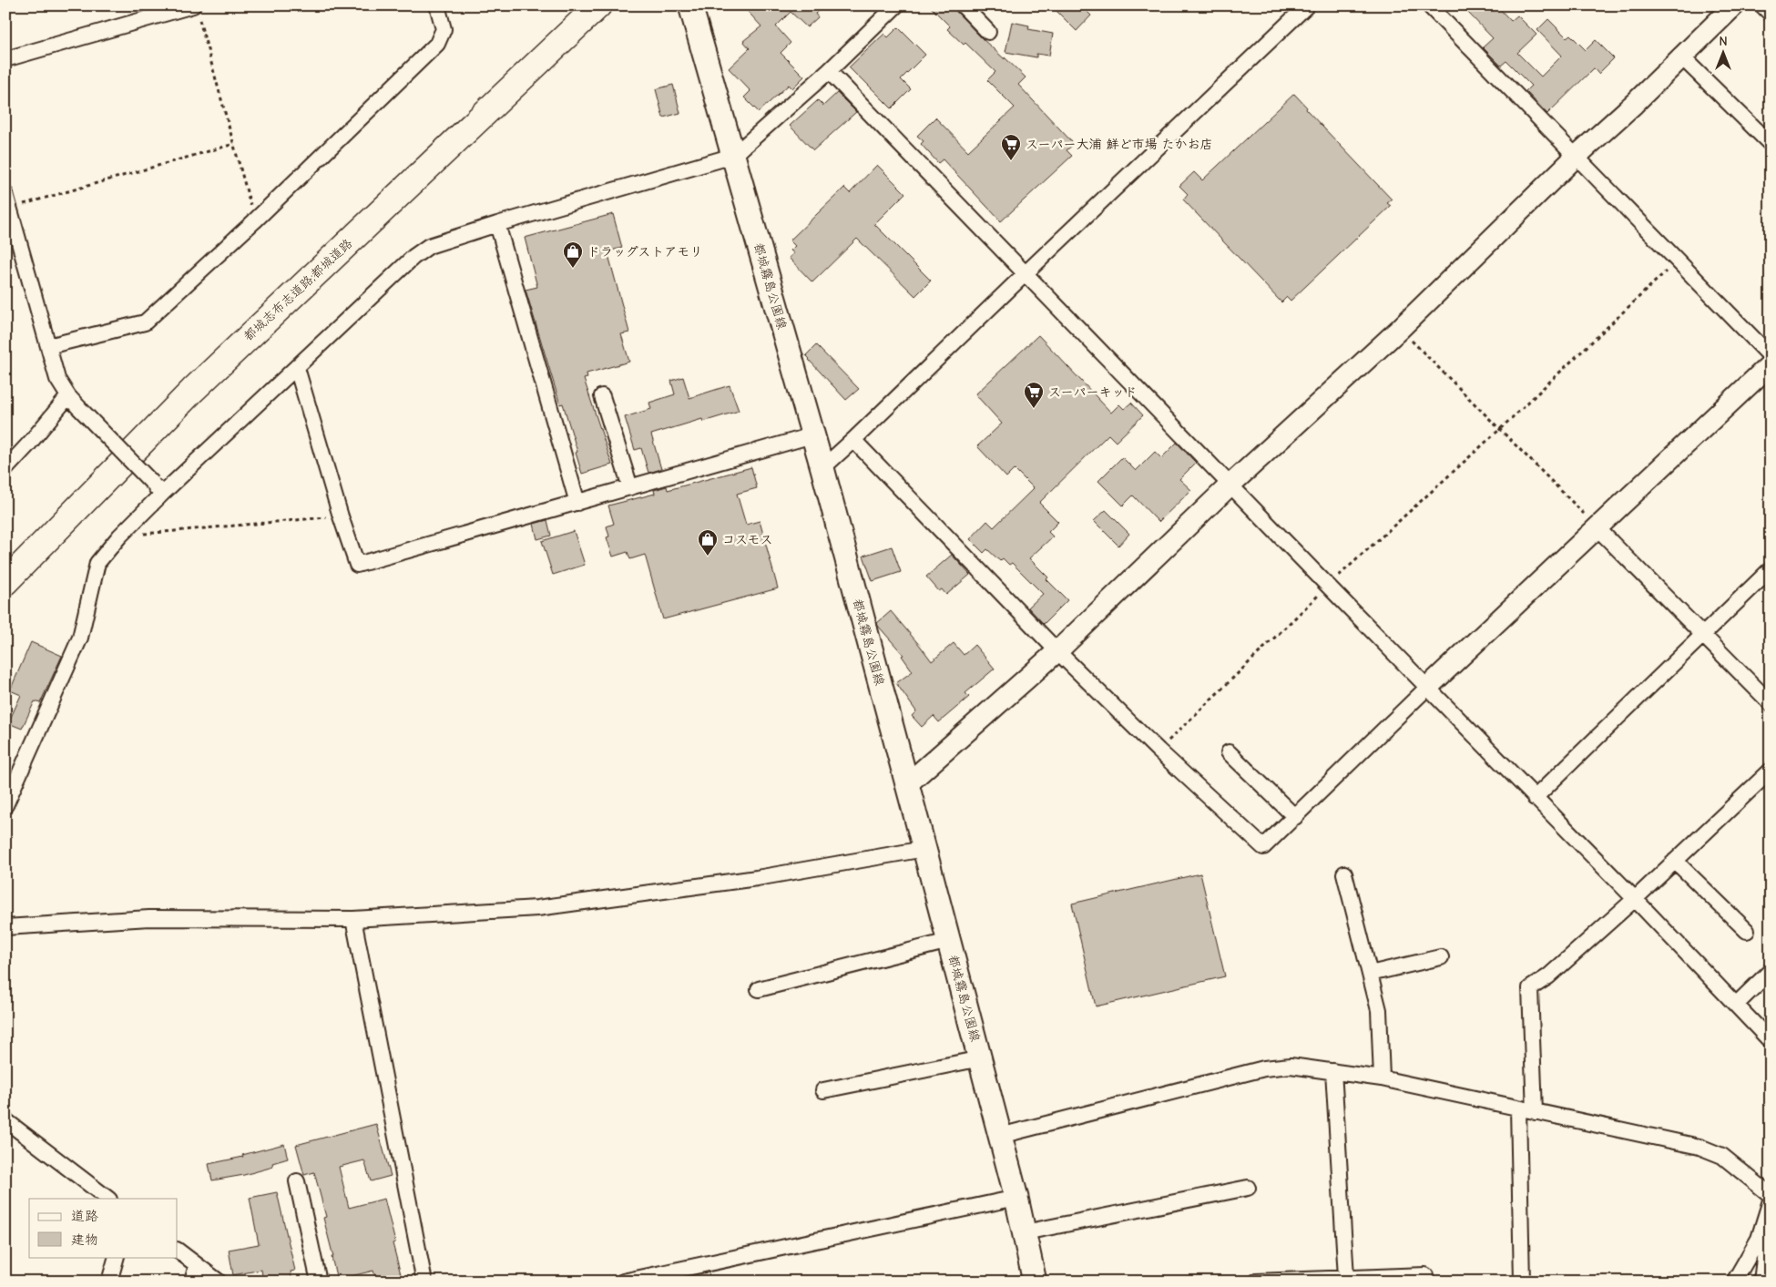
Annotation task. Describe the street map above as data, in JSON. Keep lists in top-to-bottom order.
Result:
{
  "streets": {
    "highway": ["都城志布志道路;都城道路"],
    "main road": ["都城霧島公園線"]
  },
  "places": {
    "supermarket": ["スーパー大浦 鮮ど市場 たかお店", "スーパーキッド"],
    "shop": ["ドラッグストアモリ", "コスモス"]
  },
  "legend": ["道路", "建物"],
  "north": "top"
}
